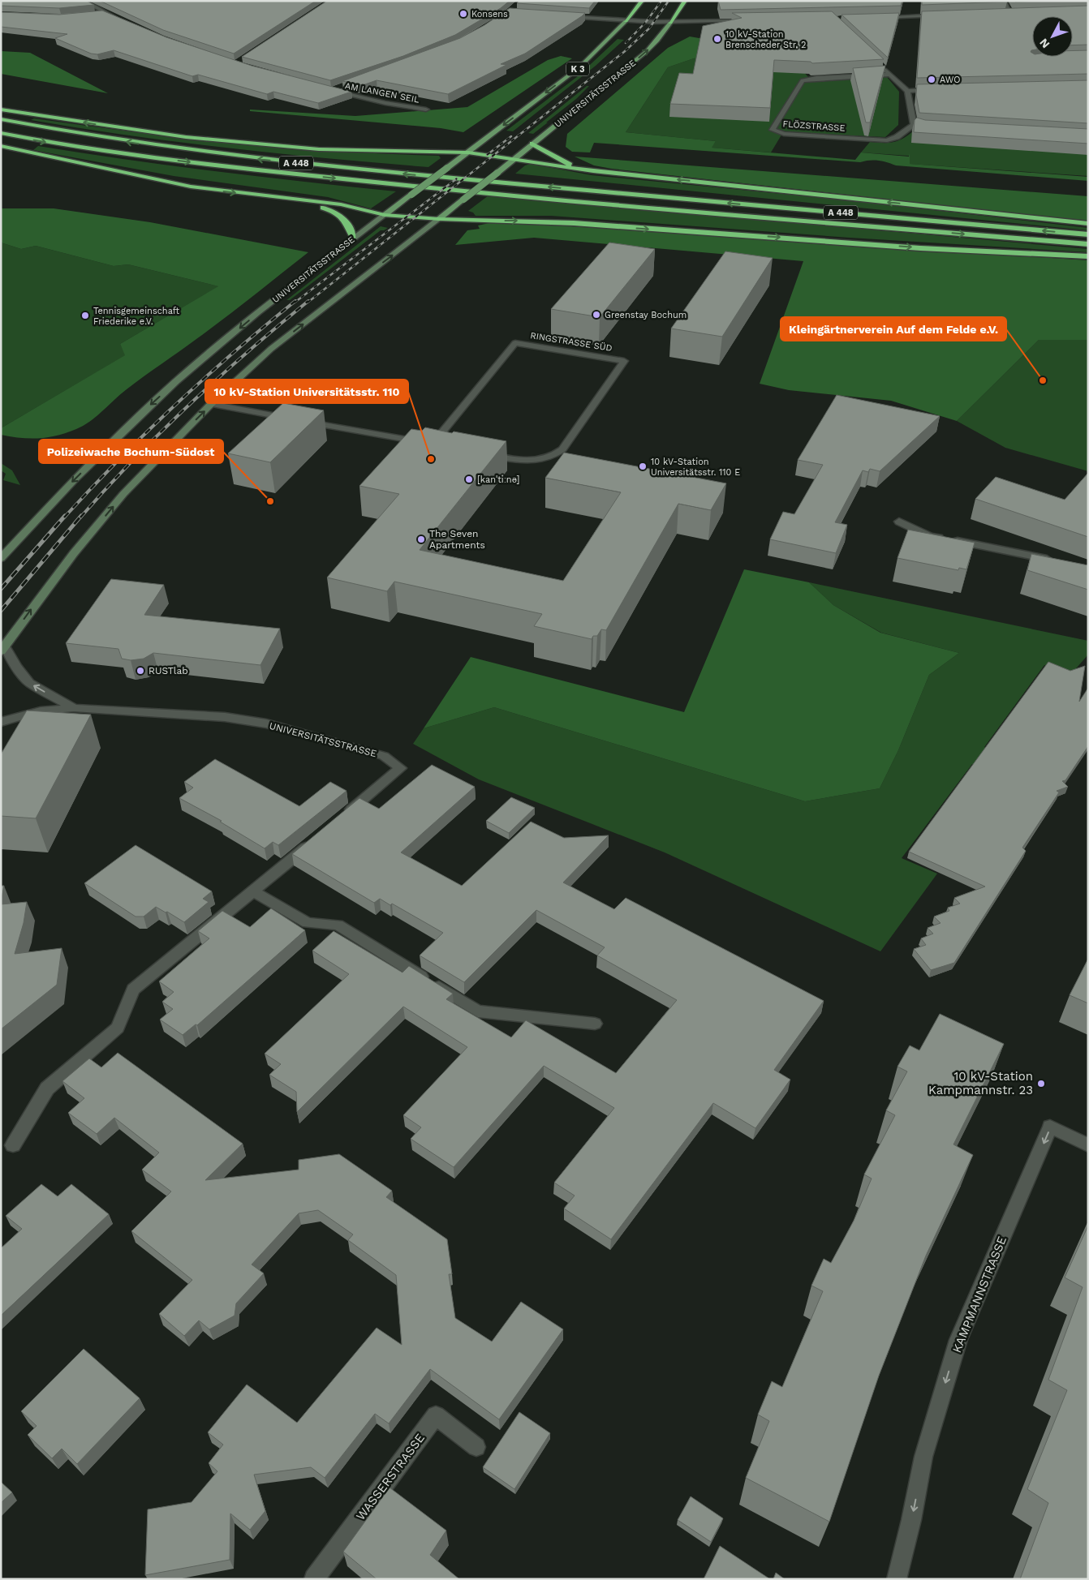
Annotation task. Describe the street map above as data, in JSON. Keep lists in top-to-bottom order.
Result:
{
  "streets": {
    "highway": ["K 3", "UNIVERSITÄTSSTRASSE", "A 448"],
    "street": [
      "AM LANGEN SEIL",
      "FLÖZSTRASSE",
      "RINGSTRASSE SÜD",
      "KAMPMANNSTRASSE",
      "WASSERSTRASSE"
    ]
  },
  "crossings": [
    ["UNIVERSITÄTSSTRASSE", "RINGSTRASSE SÜD"]
  ],
  "one_way": ["KAMPMANNSTRASSE"],
  "places": [
    "Konsens",
    "10 kV-Station Brenscheder Str. 2",
    "AWO",
    "Greenstay Bochum",
    "Tennisgemeinschaft Friederike e.V.",
    "Kleingärtnerverein Auf dem Felde e.V.",
    "10 kV-Station Universitätsstr. 110",
    "10 kV-Station Universitätsstr. 110 E",
    "[kanˈtiːnə]",
    "Polizeiwache Bochum-Südost",
    "The Seven Apartments",
    "RUSTlab",
    "10 kV-Station Kampmannstr. 23"
  ],
  "north": "bottom left"
}
